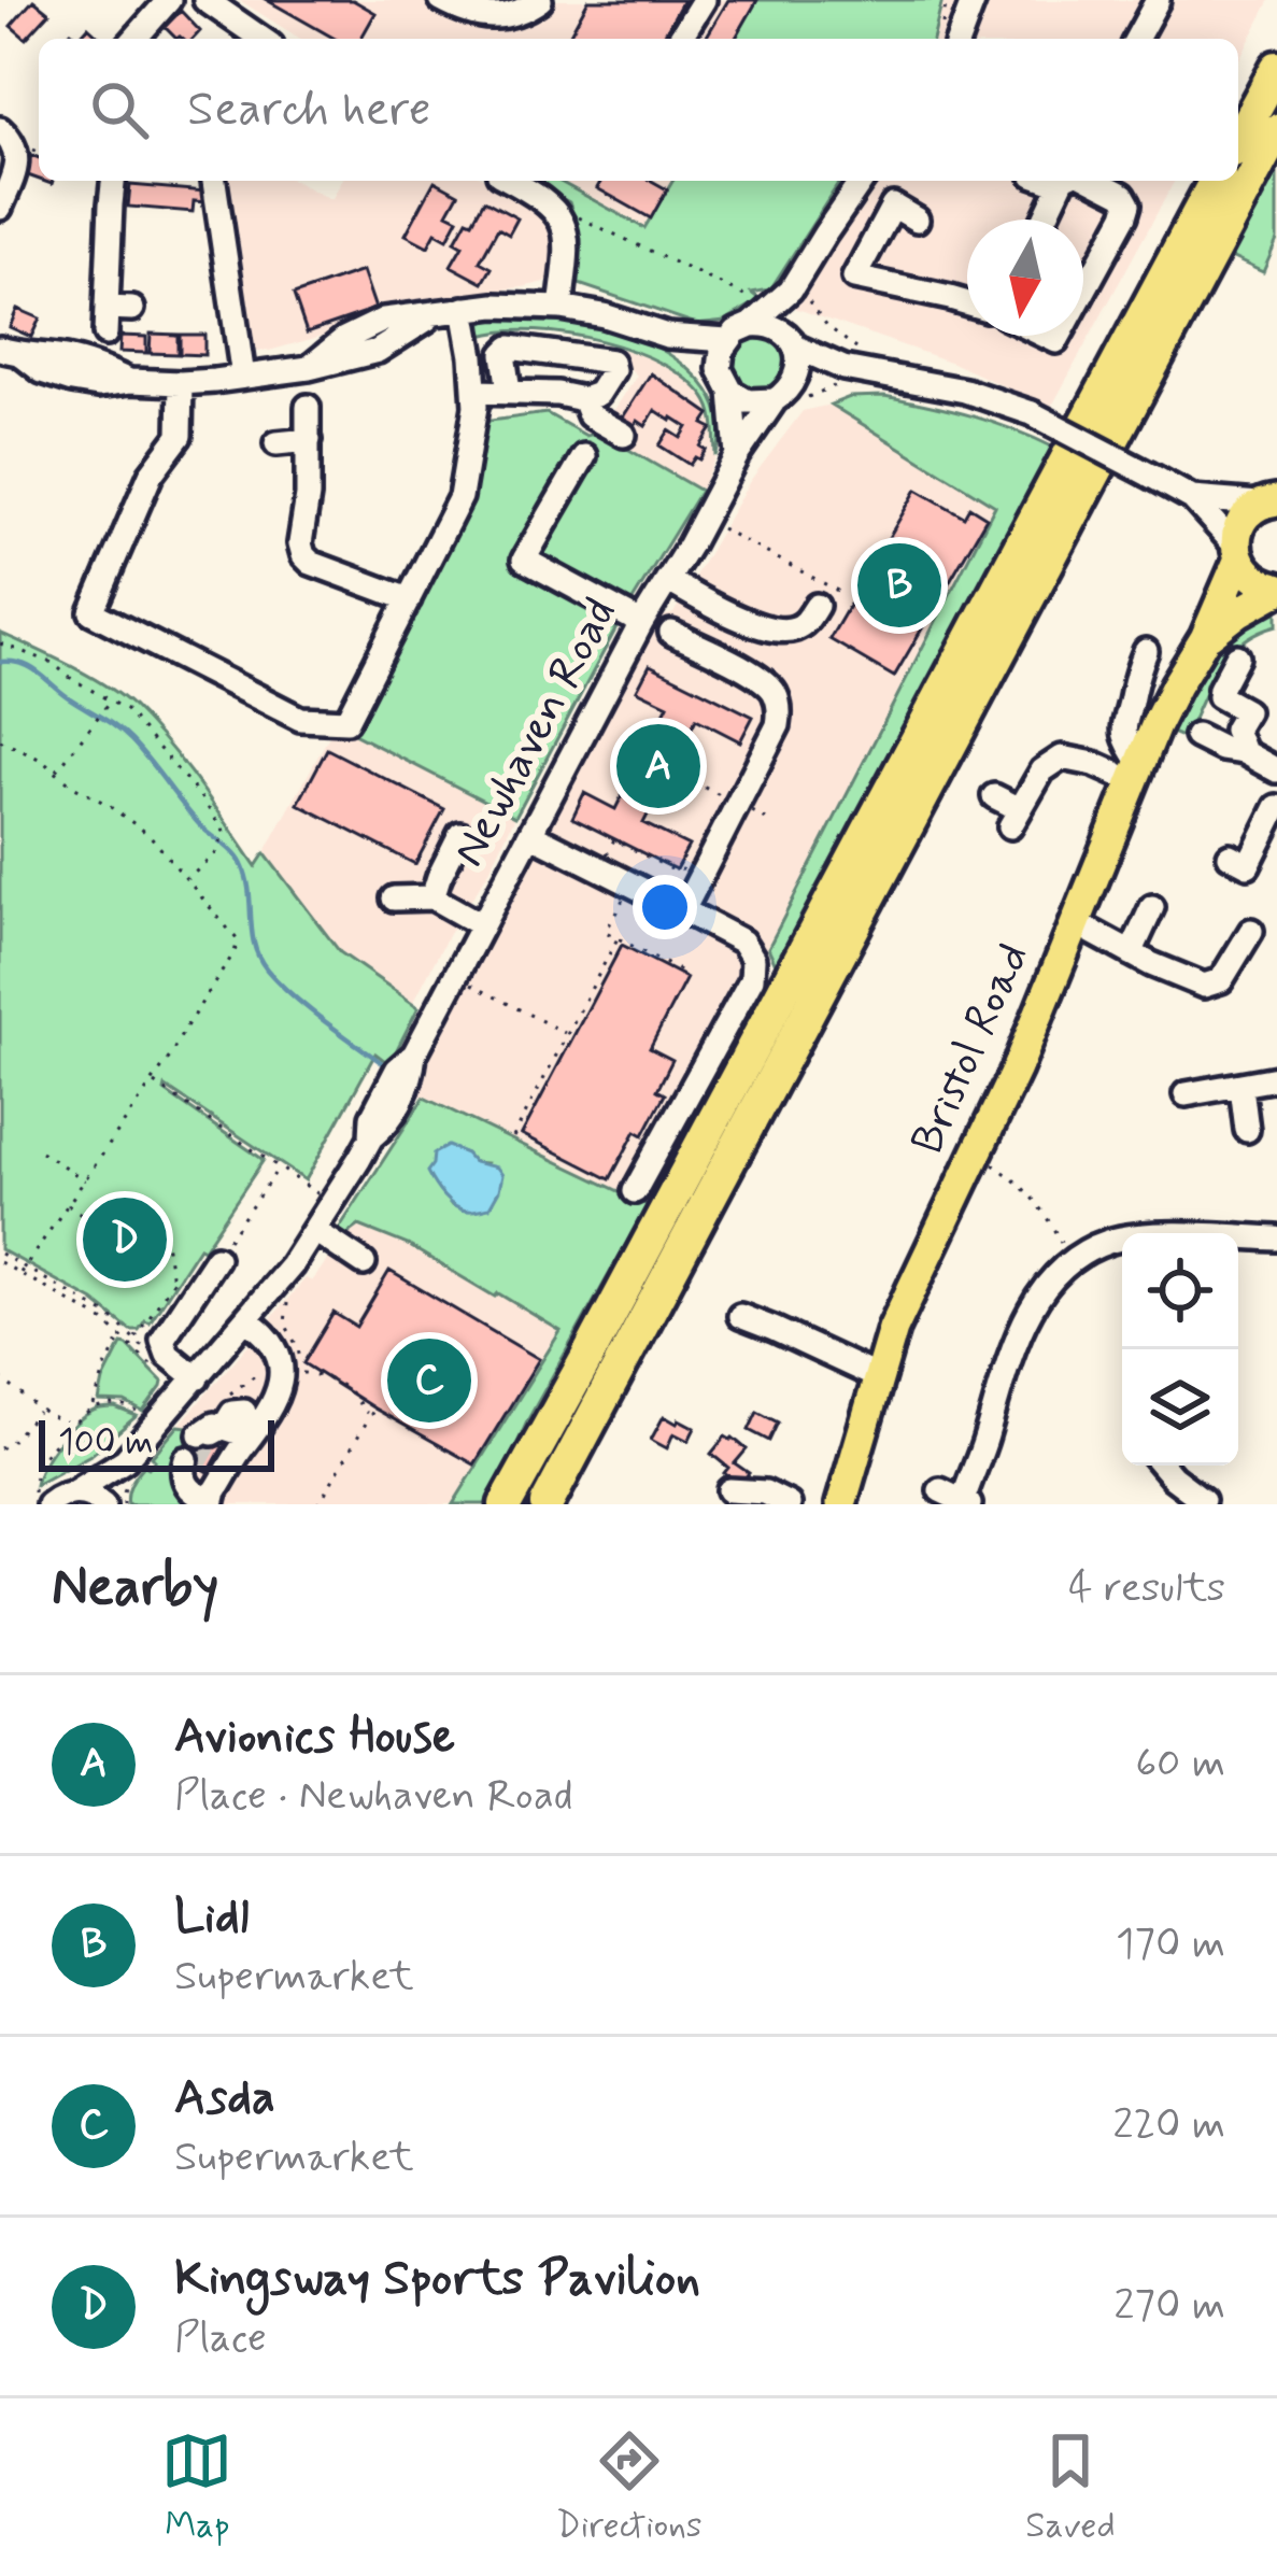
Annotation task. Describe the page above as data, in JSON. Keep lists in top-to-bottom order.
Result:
{
  "streets": {
    "main road": ["Bristol Road"],
    "street": ["Newhaven Road"]
  },
  "scale_bar": "100 m",
  "north": "bottom",
  "page": {
    "search": "Search here",
    "pins": [
      "B",
      "A",
      "D",
      "C"
    ],
    "scale": "100 m",
    "heading": ["Nearby", "4 results"],
    "list": [
      {
        "mark": "A",
        "name": "Avionics House",
        "note": "Place · Newhaven Road",
        "value": "60 m"
      },
      {
        "mark": "B",
        "name": "Lidl",
        "note": "Supermarket",
        "value": "170 m"
      },
      {
        "mark": "C",
        "name": "Asda",
        "note": "Supermarket",
        "value": "220 m"
      },
      {
        "mark": "D",
        "name": "Kingsway Sports Pavilion",
        "note": "Place",
        "value": "270 m"
      }
    ],
    "nav": ["Map", "Directions", "Saved"]
  }
}
